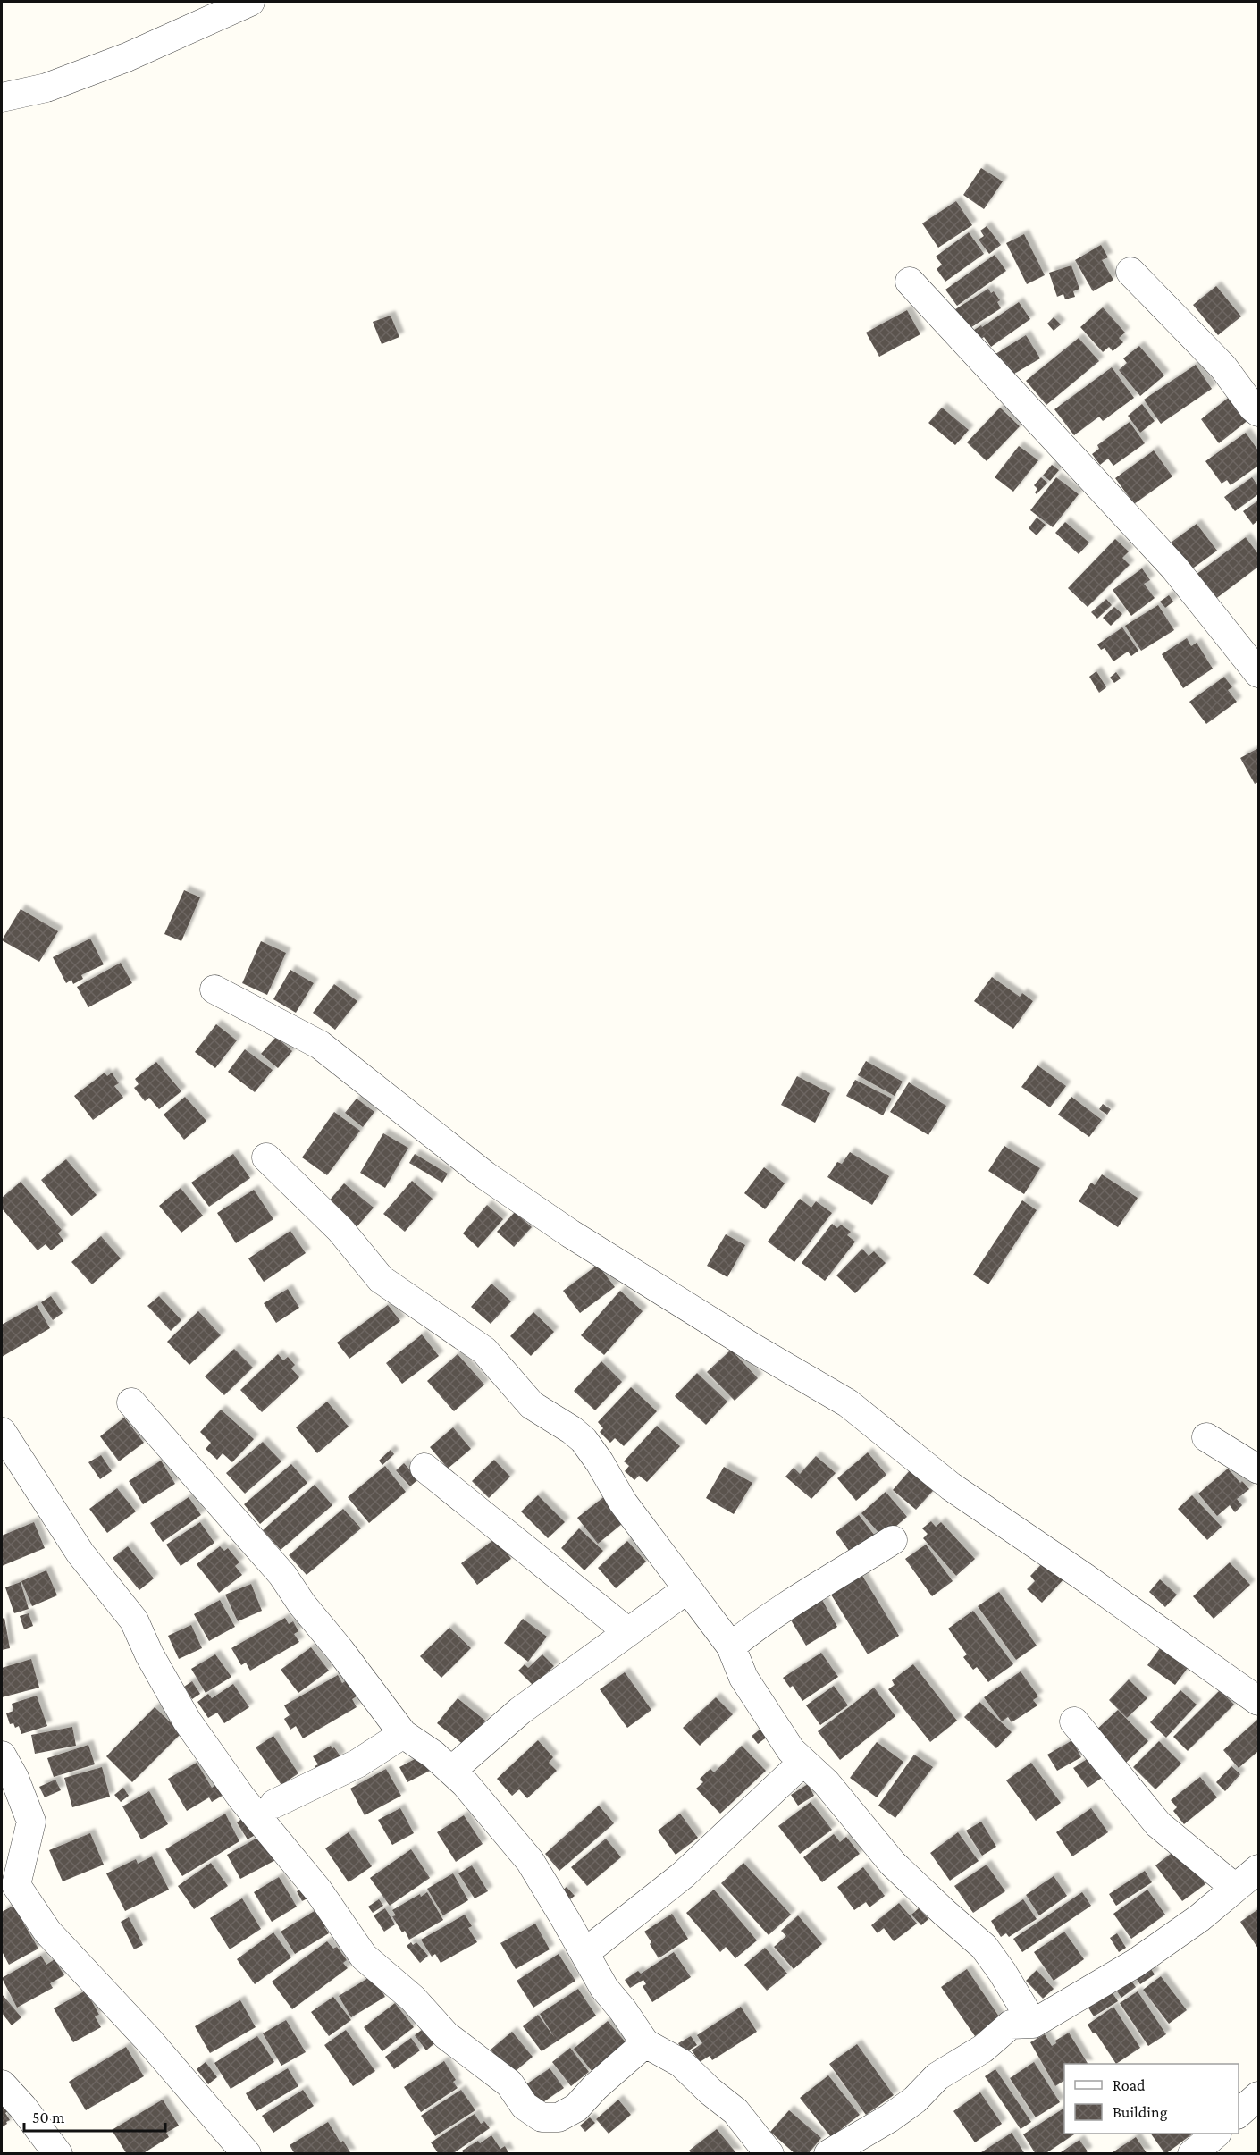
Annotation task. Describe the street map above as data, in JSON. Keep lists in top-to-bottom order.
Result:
{
  "legend": ["Road", "Building"],
  "scale_bar": "50 m"
}
